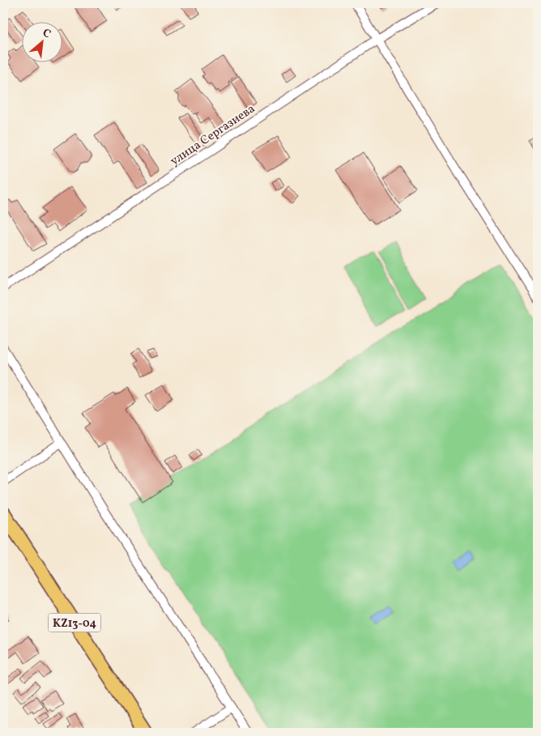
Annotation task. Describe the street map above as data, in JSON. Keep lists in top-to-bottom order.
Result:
{
  "streets": {
    "main road": ["KZ13-04"],
    "street": ["улица Сергазиева"]
  },
  "north": "top right"
}
